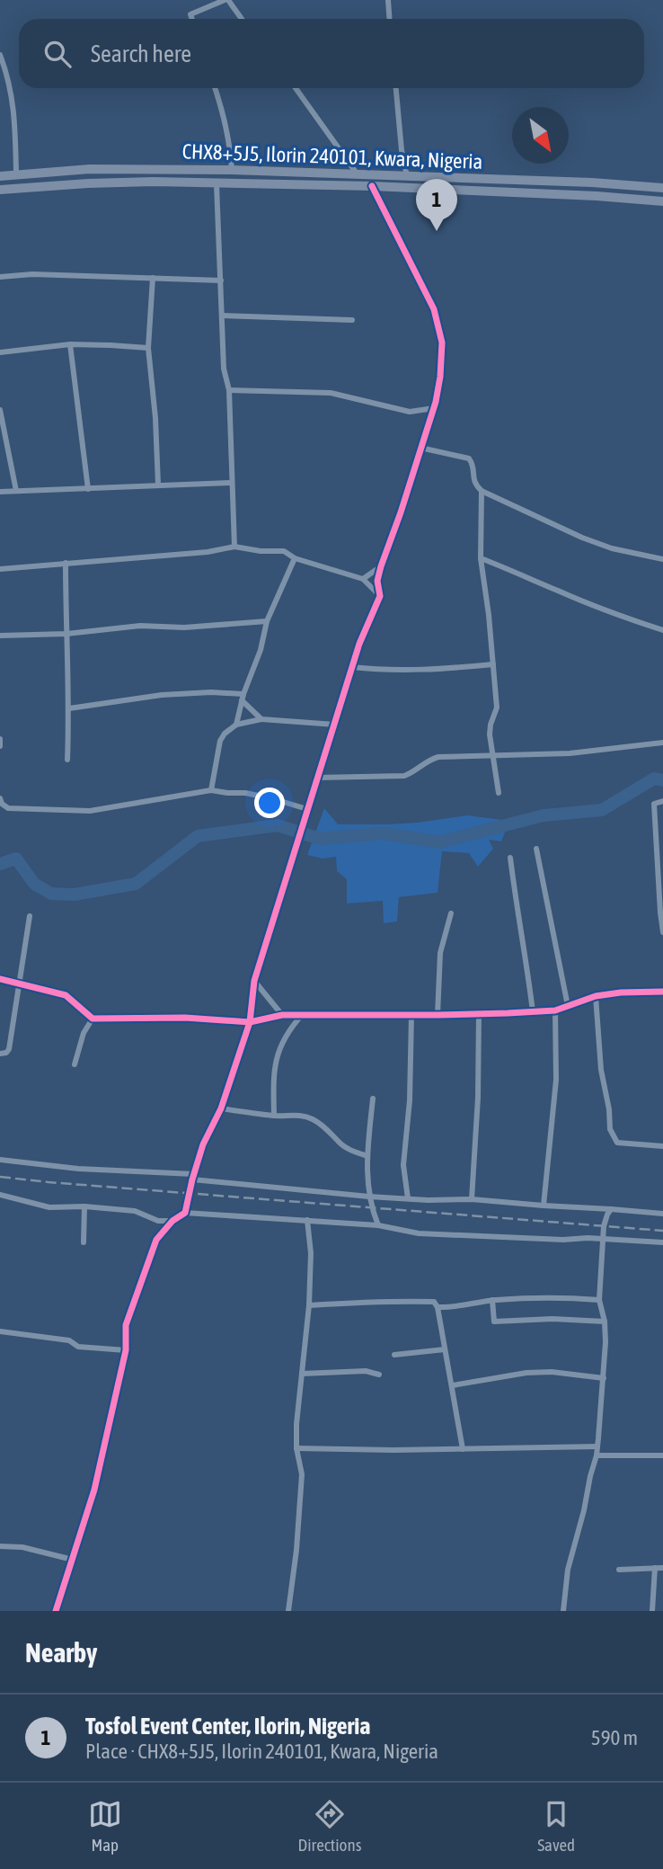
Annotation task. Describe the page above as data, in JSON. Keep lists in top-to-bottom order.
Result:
{
  "streets": {
    "main road": ["CHX8+5J5, Ilorin 240101, Kwara, Nigeria"]
  },
  "north": "bottom right",
  "page": {
    "search": "Search here",
    "pins": "1",
    "heading": "Nearby",
    "list": [
      {
        "mark": "1",
        "name": "Tosfol Event Center, Ilorin, Nigeria",
        "note": "Place · CHX8+5J5, Ilorin 240101, Kwara, Nigeria",
        "value": "590 m"
      }
    ],
    "nav": ["Map", "Directions", "Saved"]
  }
}
